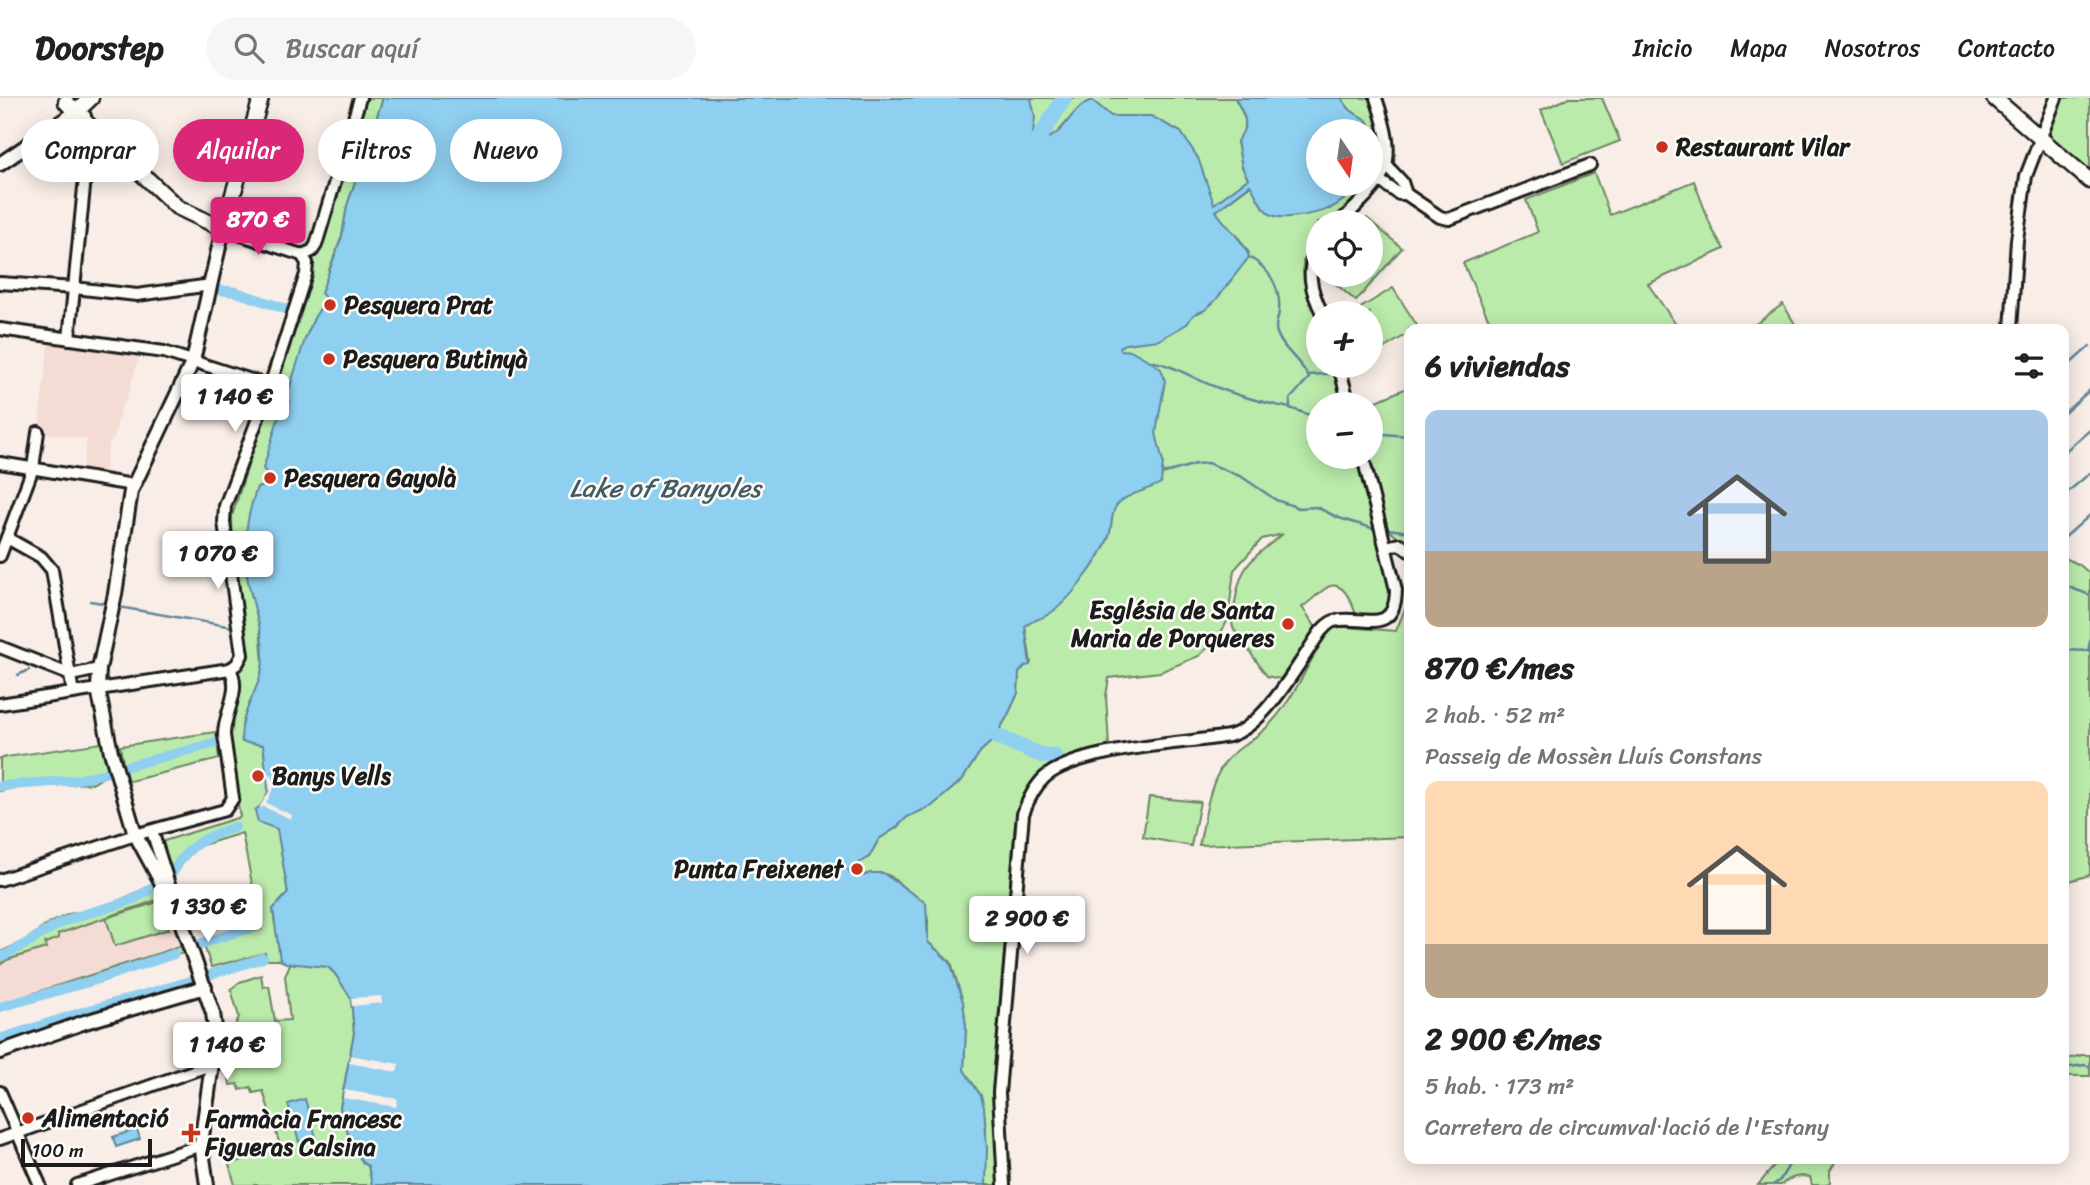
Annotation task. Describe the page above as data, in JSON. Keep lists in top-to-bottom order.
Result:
{
  "water": ["Lake of Banyoles"],
  "places": {
    "other": [
      "Restaurant Vilar",
      "Pesquera Prat",
      "Pesquera Butinyà",
      "Pesquera Gayolà",
      "Església de Santa Maria de Porqueres",
      "Banys Vells",
      "Punta Freixenet",
      "Alimentació"
    ],
    "health": ["Farmàcia Francesc Figueras Calsina"]
  },
  "scale_bar": "100 m",
  "north": "bottom",
  "page": {
    "header": "Doorstep",
    "search": "Buscar aquí",
    "nav": [
      "Inicio",
      "Mapa",
      "Nosotros",
      "Contacto"
    ],
    "map_buttons": ["+", "−"],
    "chip": [
      "Comprar",
      "Alquilar",
      "Filtros",
      "Nuevo"
    ],
    "price": [
      "870 €",
      "1 140 €",
      "1 070 €",
      "1 330 €",
      "2 900 €",
      "1 140 €"
    ],
    "heading": "6 viviendas",
    "list": [
      {
        "name": "870 €/mes",
        "note": "2 hab. · 52 m² · Passeig de Mossèn Lluís Constans"
      },
      {
        "name": "2 900 €/mes",
        "note": "5 hab. · 173 m² · Carretera de circumval·lació de l'Estany"
      }
    ],
    "scale": "100 m"
  }
}
